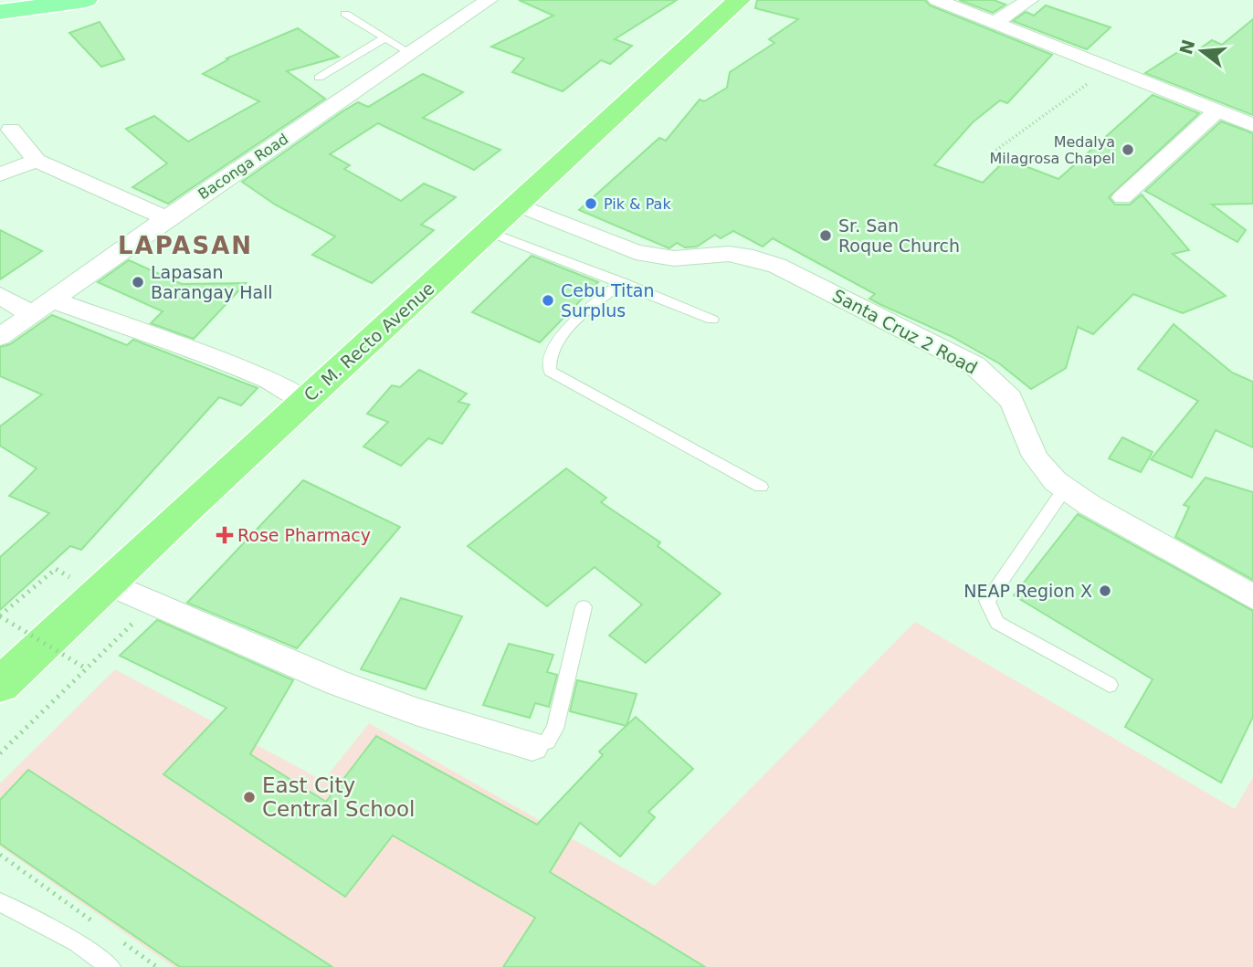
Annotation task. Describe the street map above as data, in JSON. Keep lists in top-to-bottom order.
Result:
{
  "streets": {
    "highway": ["C. M. Recto Avenue"],
    "street": ["Baconga Road", "Santa Cruz 2 Road"]
  },
  "crossings": [
    ["Santa Cruz 2 Road", "C. M. Recto Avenue"]
  ],
  "districts": ["LAPASAN"],
  "places": {
    "other": [
      "Medalya Milagrosa Chapel",
      "Pik & Pak",
      "Sr. San Roque Church",
      "Lapasan Barangay Hall",
      "Cebu Titan Surplus",
      "NEAP Region X",
      "East City Central School"
    ],
    "health": ["Rose Pharmacy"]
  },
  "north": "left"
}
